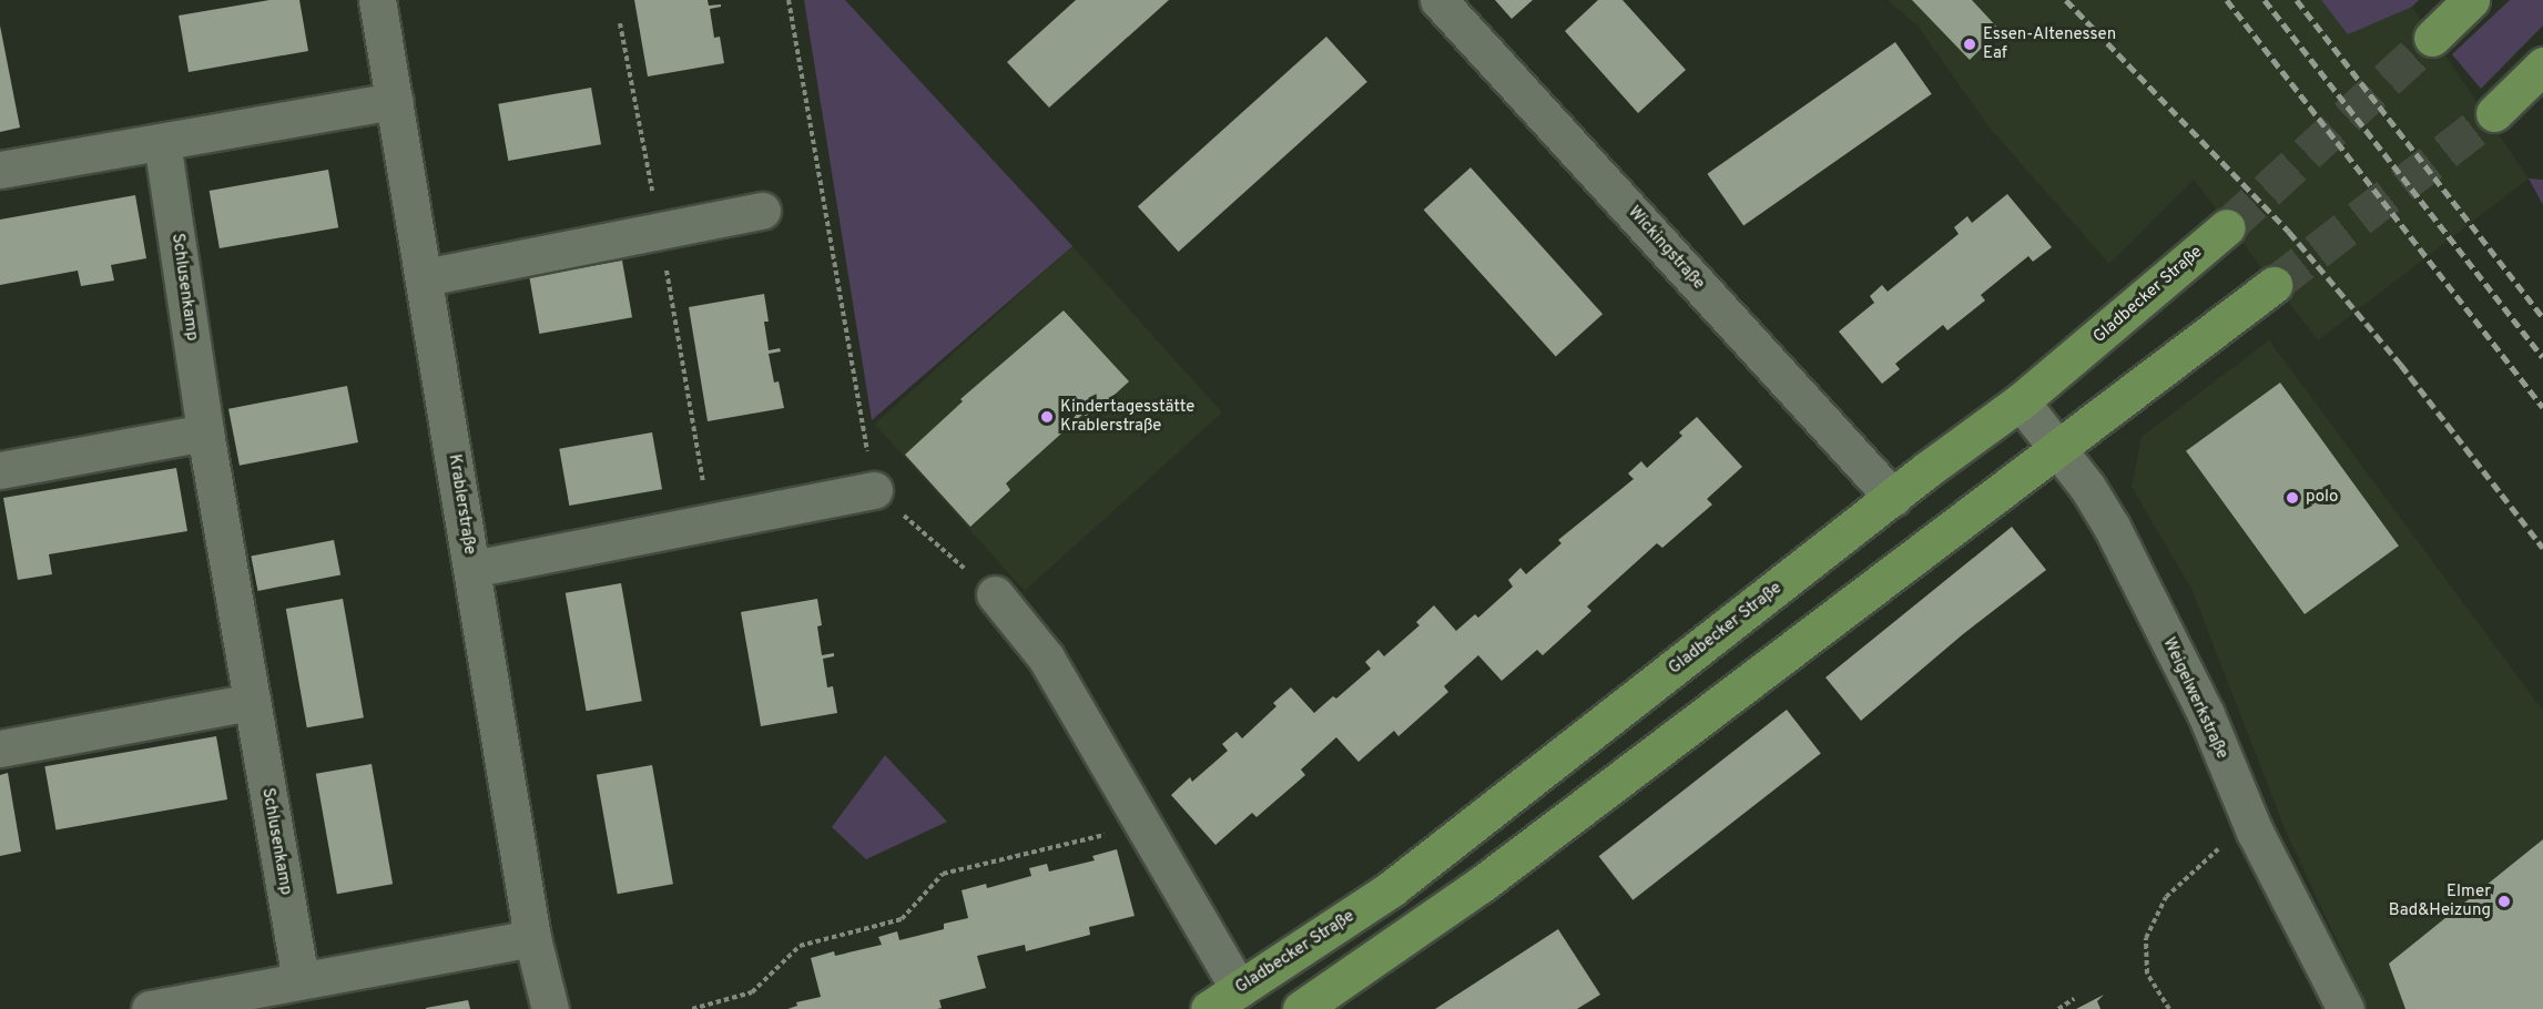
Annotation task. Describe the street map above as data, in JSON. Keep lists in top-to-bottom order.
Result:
{
  "streets": {
    "main road": ["Gladbecker Straße"],
    "street": [
      "Wickingstraße",
      "Schlusenkamp",
      "Krablerstraße",
      "Weigelwerkstraße"
    ]
  },
  "crossings": [
    ["Wickingstraße", "Gladbecker Straße"],
    ["Gladbecker Straße", "Weigelwerkstraße"]
  ],
  "places": [
    "Essen-Altenessen Eaf",
    "Kindertagesstätte Krablerstraße",
    "polo",
    "Elmer Bad&Heizung"
  ]
}
